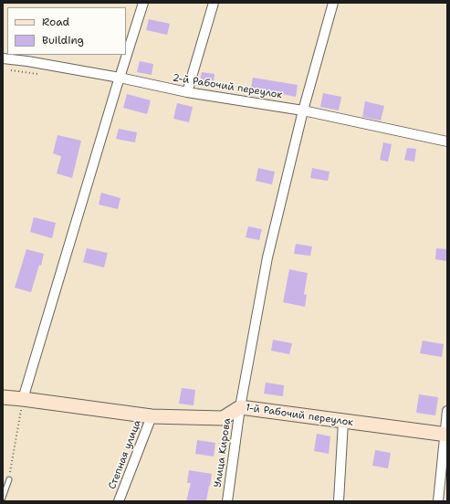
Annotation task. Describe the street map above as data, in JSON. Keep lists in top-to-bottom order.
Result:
{
  "streets": {
    "street": [
      "2-й Рабочий переулок",
      "1-й Рабочий переулок",
      "Улица Кирова",
      "Степная улица"
    ]
  },
  "crossings": [
    ["2-й Рабочий переулок", "Улица Кирова"],
    ["1-й Рабочий переулок", "Улица Кирова"],
    ["1-й Рабочий переулок", "Степная улица"]
  ],
  "legend": ["Road", "Building"]
}
